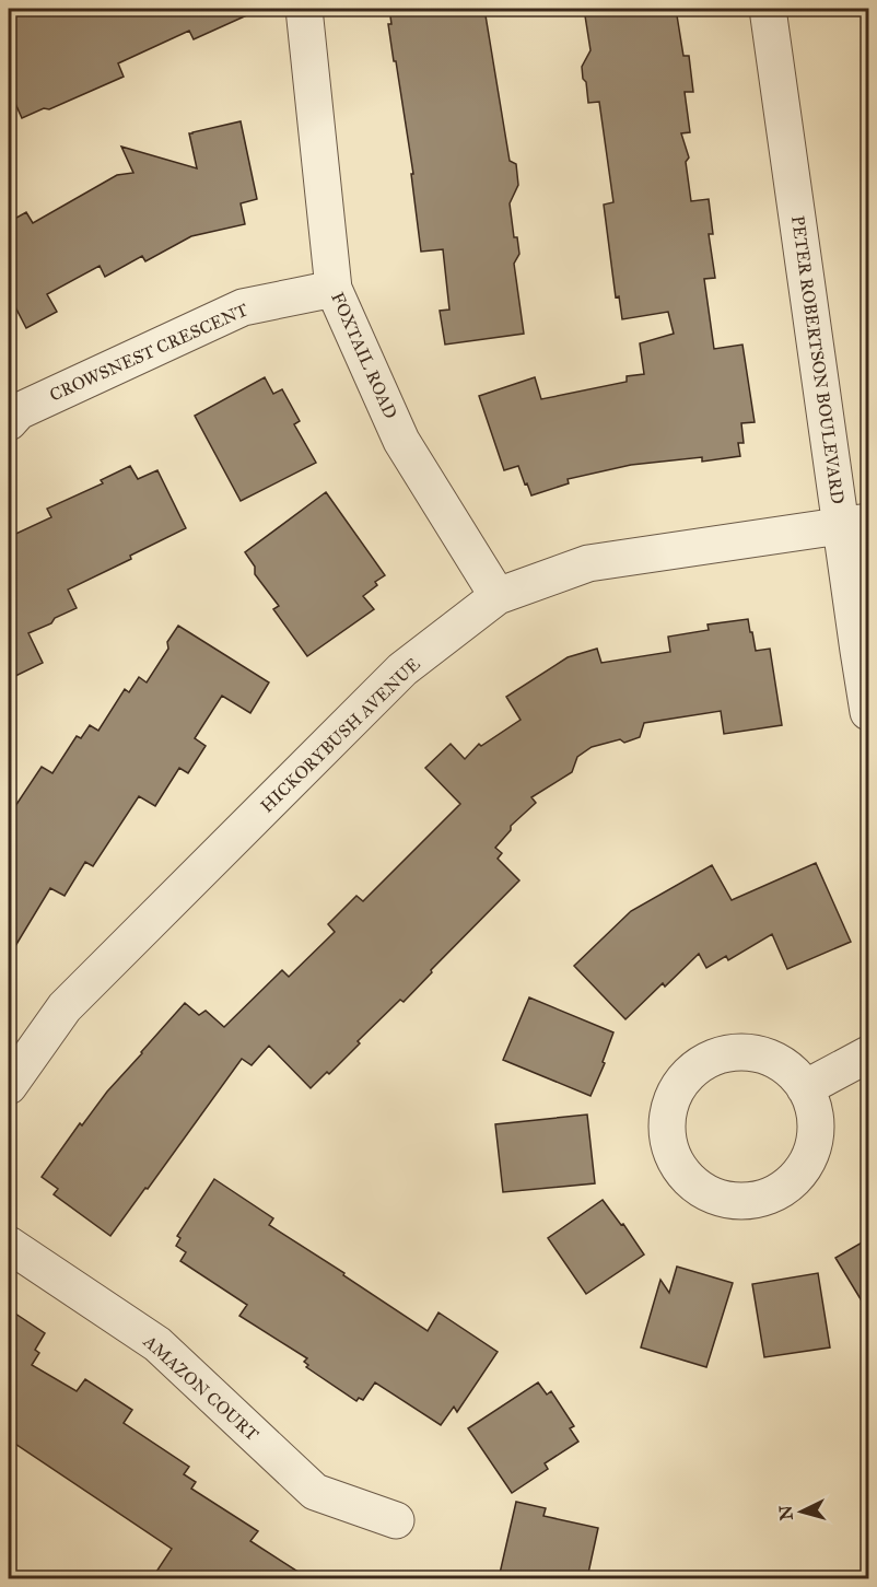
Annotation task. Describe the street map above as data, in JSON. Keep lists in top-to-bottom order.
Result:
{
  "streets": {
    "street": [
      "CROWSNEST CRESCENT",
      "FOXTAIL ROAD",
      "PETER ROBERTSON BOULEVARD",
      "HICKORYBUSH AVENUE",
      "AMAZON COURT"
    ]
  },
  "crossings": [
    ["CROWSNEST CRESCENT", "FOXTAIL ROAD"],
    ["FOXTAIL ROAD", "HICKORYBUSH AVENUE"],
    ["PETER ROBERTSON BOULEVARD", "HICKORYBUSH AVENUE"]
  ],
  "north": "left"
}
